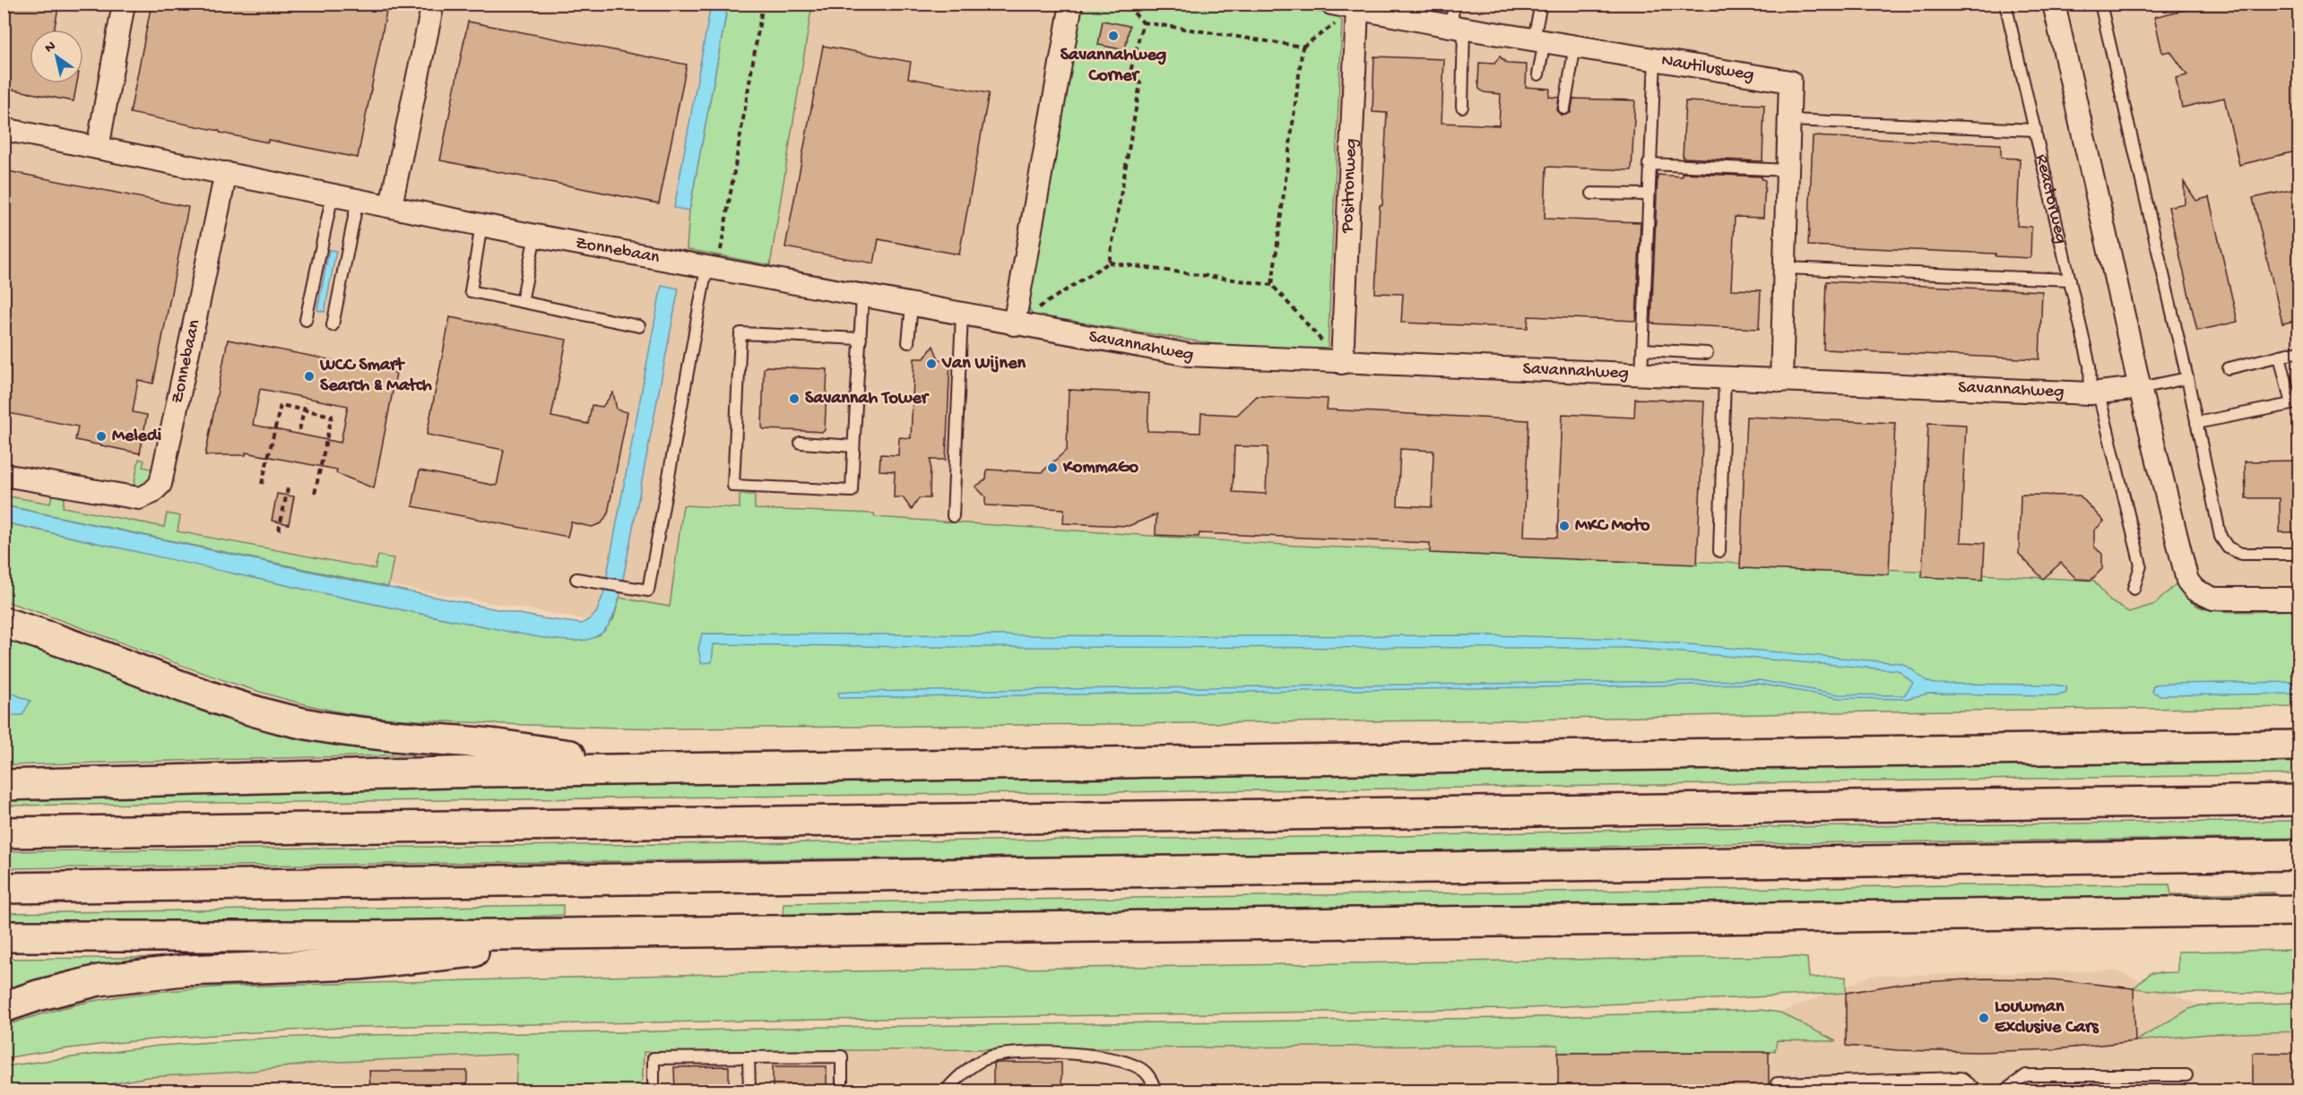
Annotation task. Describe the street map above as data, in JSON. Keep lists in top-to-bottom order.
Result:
{
  "streets": {
    "street": [
      "Nautilusweg",
      "Positronweg",
      "Zonnebaan",
      "Savannahweg"
    ],
    "lane": ["Reactorweg"]
  },
  "crossings": [
    ["Nautilusweg", "Positronweg"],
    ["Nautilusweg", "Savannahweg"],
    ["Positronweg", "Savannahweg"],
    ["Reactorweg", "Savannahweg"],
    ["Zonnebaan", "Savannahweg"]
  ],
  "places": [
    "Savannahweg Corner",
    "Van Wijnen",
    "WCC Smart Search & Match",
    "Savannah Tower",
    "Meledi",
    "KommaGo",
    "MKC Moto",
    "Louwman Exclusive Cars"
  ],
  "north": "top left"
}
